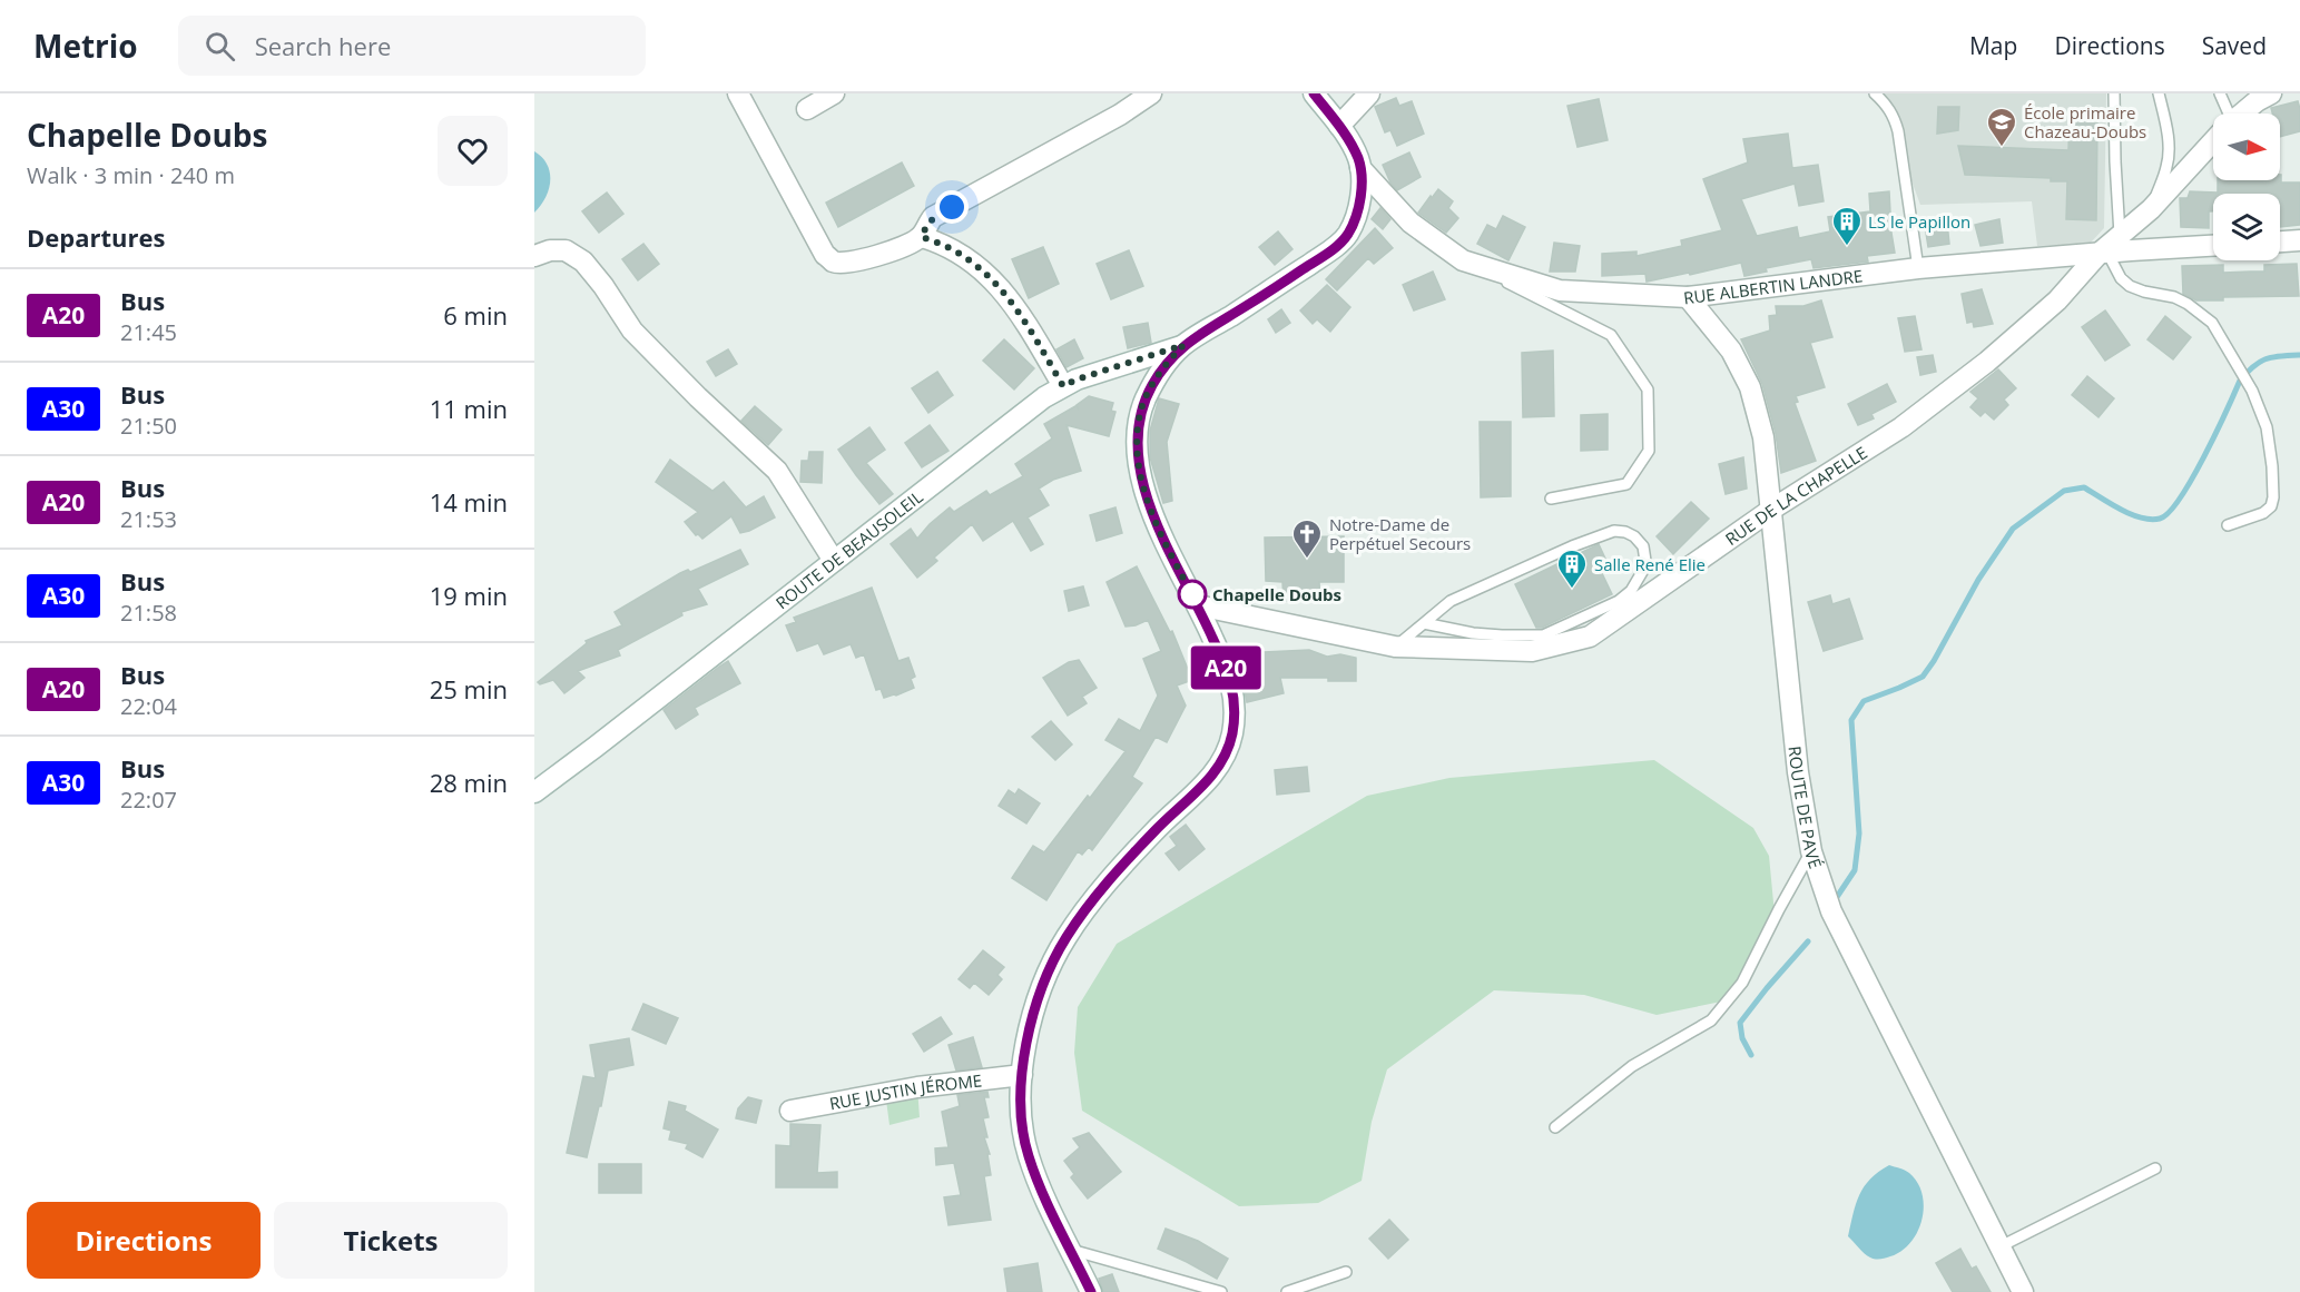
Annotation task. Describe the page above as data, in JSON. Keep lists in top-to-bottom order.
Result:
{
  "streets": {
    "street": [
      "RUE ALBERTIN LANDRE",
      "RUE DE LA CHAPELLE",
      "ROUTE DE BEAUSOLEIL",
      "ROUTE DE PAVÉ",
      "RUE JUSTIN JÉROME"
    ]
  },
  "crossings": [
    ["RUE ALBERTIN LANDRE", "RUE DE LA CHAPELLE"],
    ["RUE ALBERTIN LANDRE", "ROUTE DE PAVÉ"],
    ["RUE DE LA CHAPELLE", "ROUTE DE PAVÉ"]
  ],
  "places": {
    "school or university": ["École primaire Chazeau-Doubs"],
    "building": ["LS le Papillon", "Salle René Elie"],
    "church": ["Notre-Dame de Perpétuel Secours"],
    "other": ["Chapelle Doubs"]
  },
  "lines": ["bus line A20"],
  "north": "right",
  "page": {
    "header": "Metrio",
    "search": "Search here",
    "nav": ["Map", "Directions", "Saved"],
    "heading": [
      ["Chapelle Doubs", "Walk · 3 min · 240 m"],
      "Departures"
    ],
    "on_map": "A20",
    "list": [
      {
        "mark": "A20",
        "name": "Bus",
        "note": "21:45",
        "value": "6 min"
      },
      {
        "mark": "A30",
        "name": "Bus",
        "note": "21:50",
        "value": "11 min"
      },
      {
        "mark": "A20",
        "name": "Bus",
        "note": "21:53",
        "value": "14 min"
      },
      {
        "mark": "A30",
        "name": "Bus",
        "note": "21:58",
        "value": "19 min"
      },
      {
        "mark": "A20",
        "name": "Bus",
        "note": "22:04",
        "value": "25 min"
      },
      {
        "mark": "A30",
        "name": "Bus",
        "note": "22:07",
        "value": "28 min"
      }
    ],
    "buttons": ["Directions", "Tickets"]
  }
}
